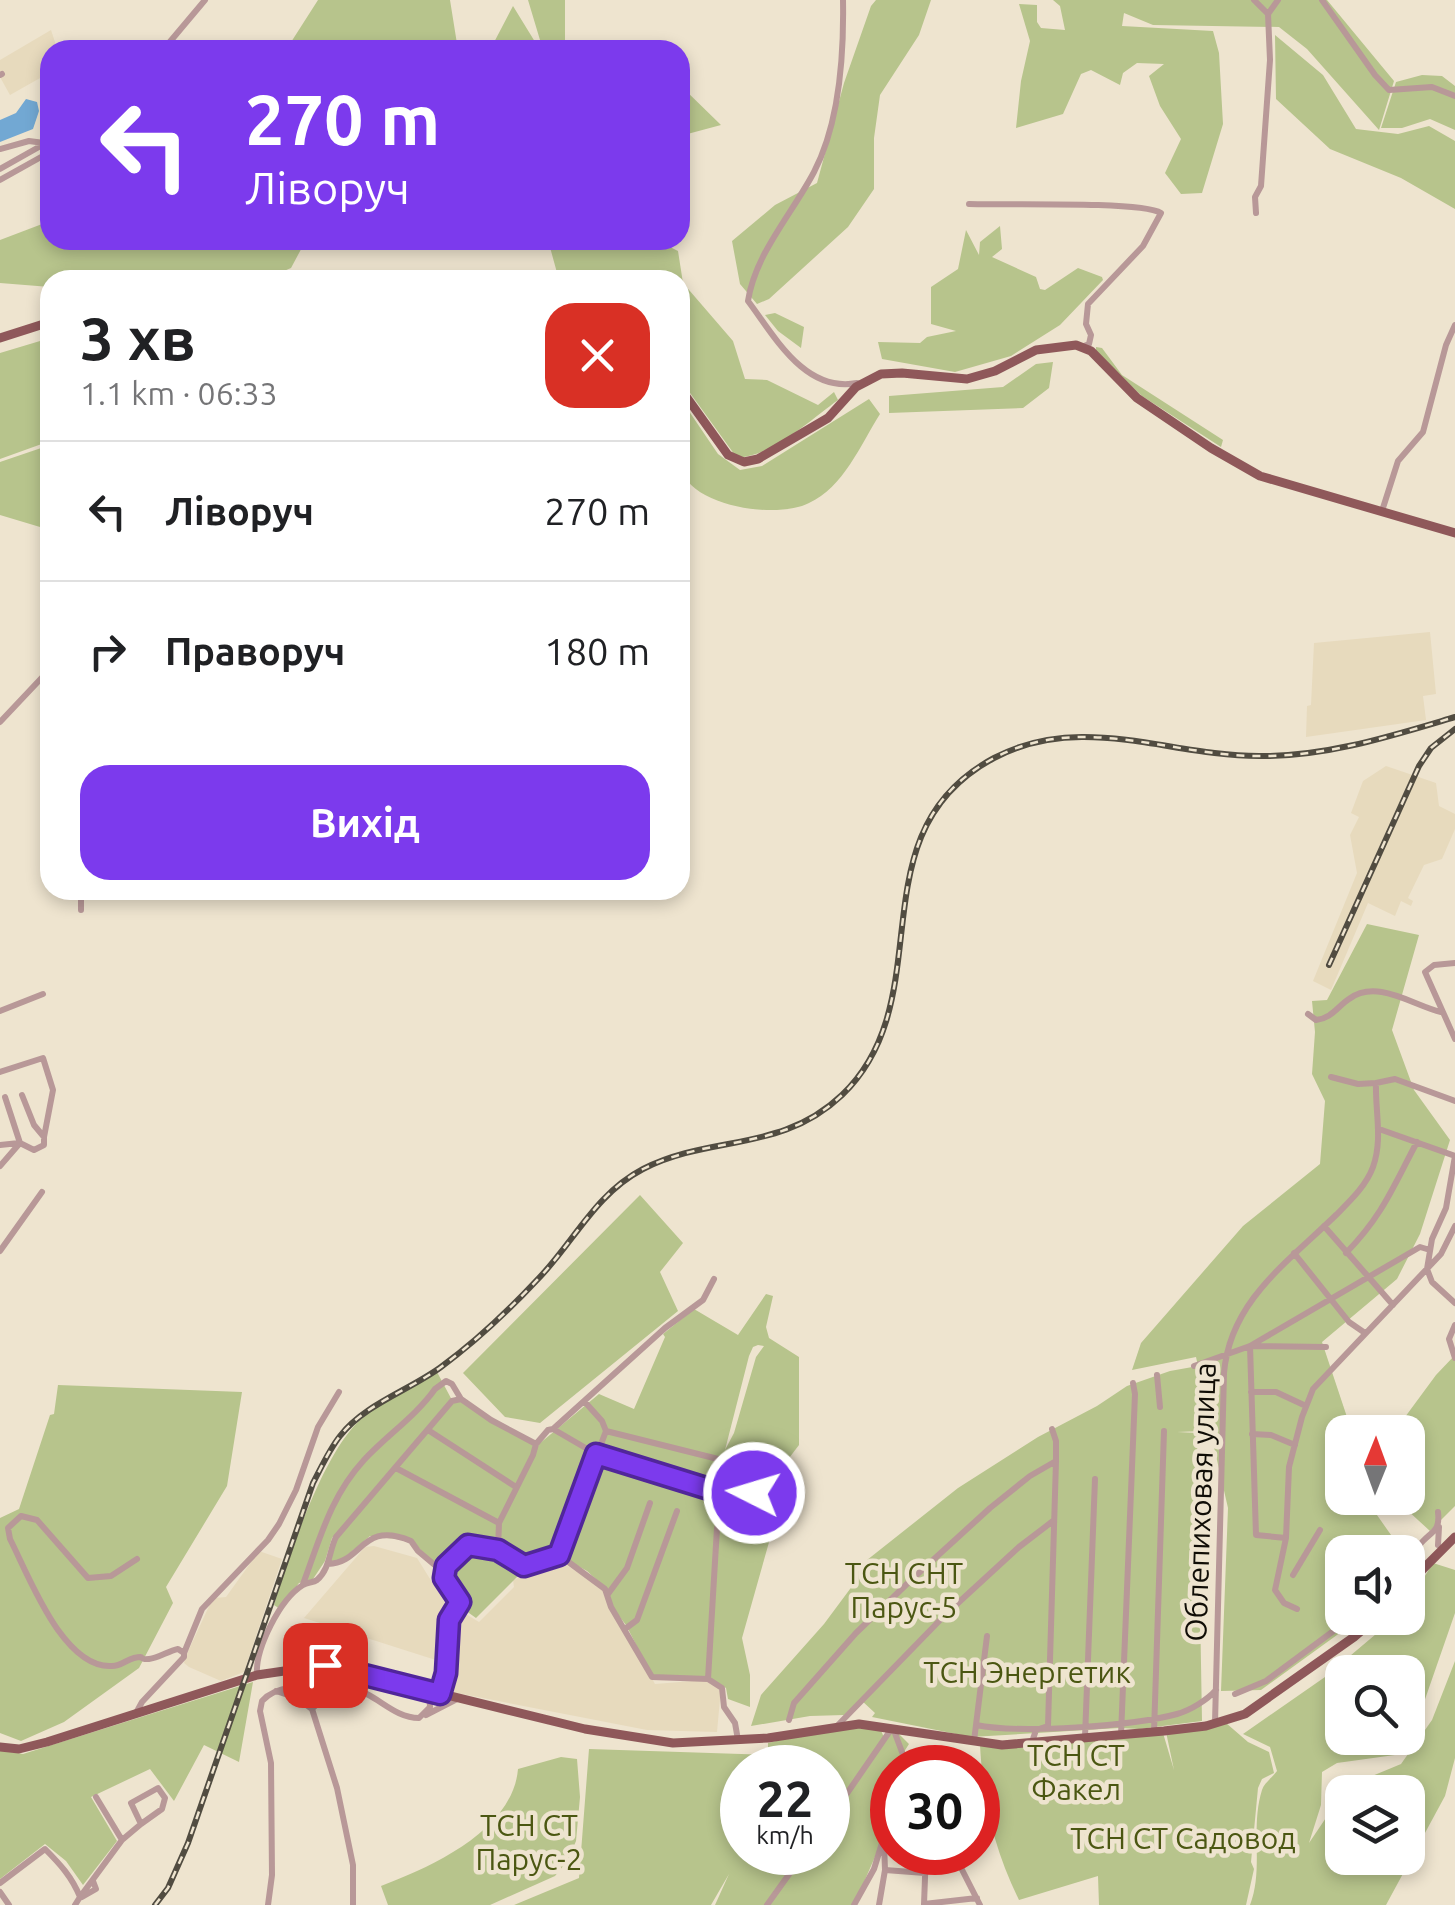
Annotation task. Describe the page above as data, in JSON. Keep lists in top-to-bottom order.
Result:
{
  "streets": {
    "street": ["Облепиховая улица"]
  },
  "parks": [
    "ТСН СНТ Парус-5",
    "ТСН Энергетик",
    "ТСН СТ Факел",
    "ТСН СТ Парус-2",
    "ТСН СТ Садовод"
  ],
  "north": "top",
  "page": {
    "turn": ["270 m", "Ліворуч"],
    "heading": ["3 хв", "1.1 km · 06:33"],
    "list": [
      {
        "name": "Ліворуч",
        "value": "270 m"
      },
      {
        "name": "Праворуч",
        "value": "180 m"
      }
    ],
    "buttons": "Вихід",
    "speed": "22 km/h",
    "limit": "30"
  }
}
